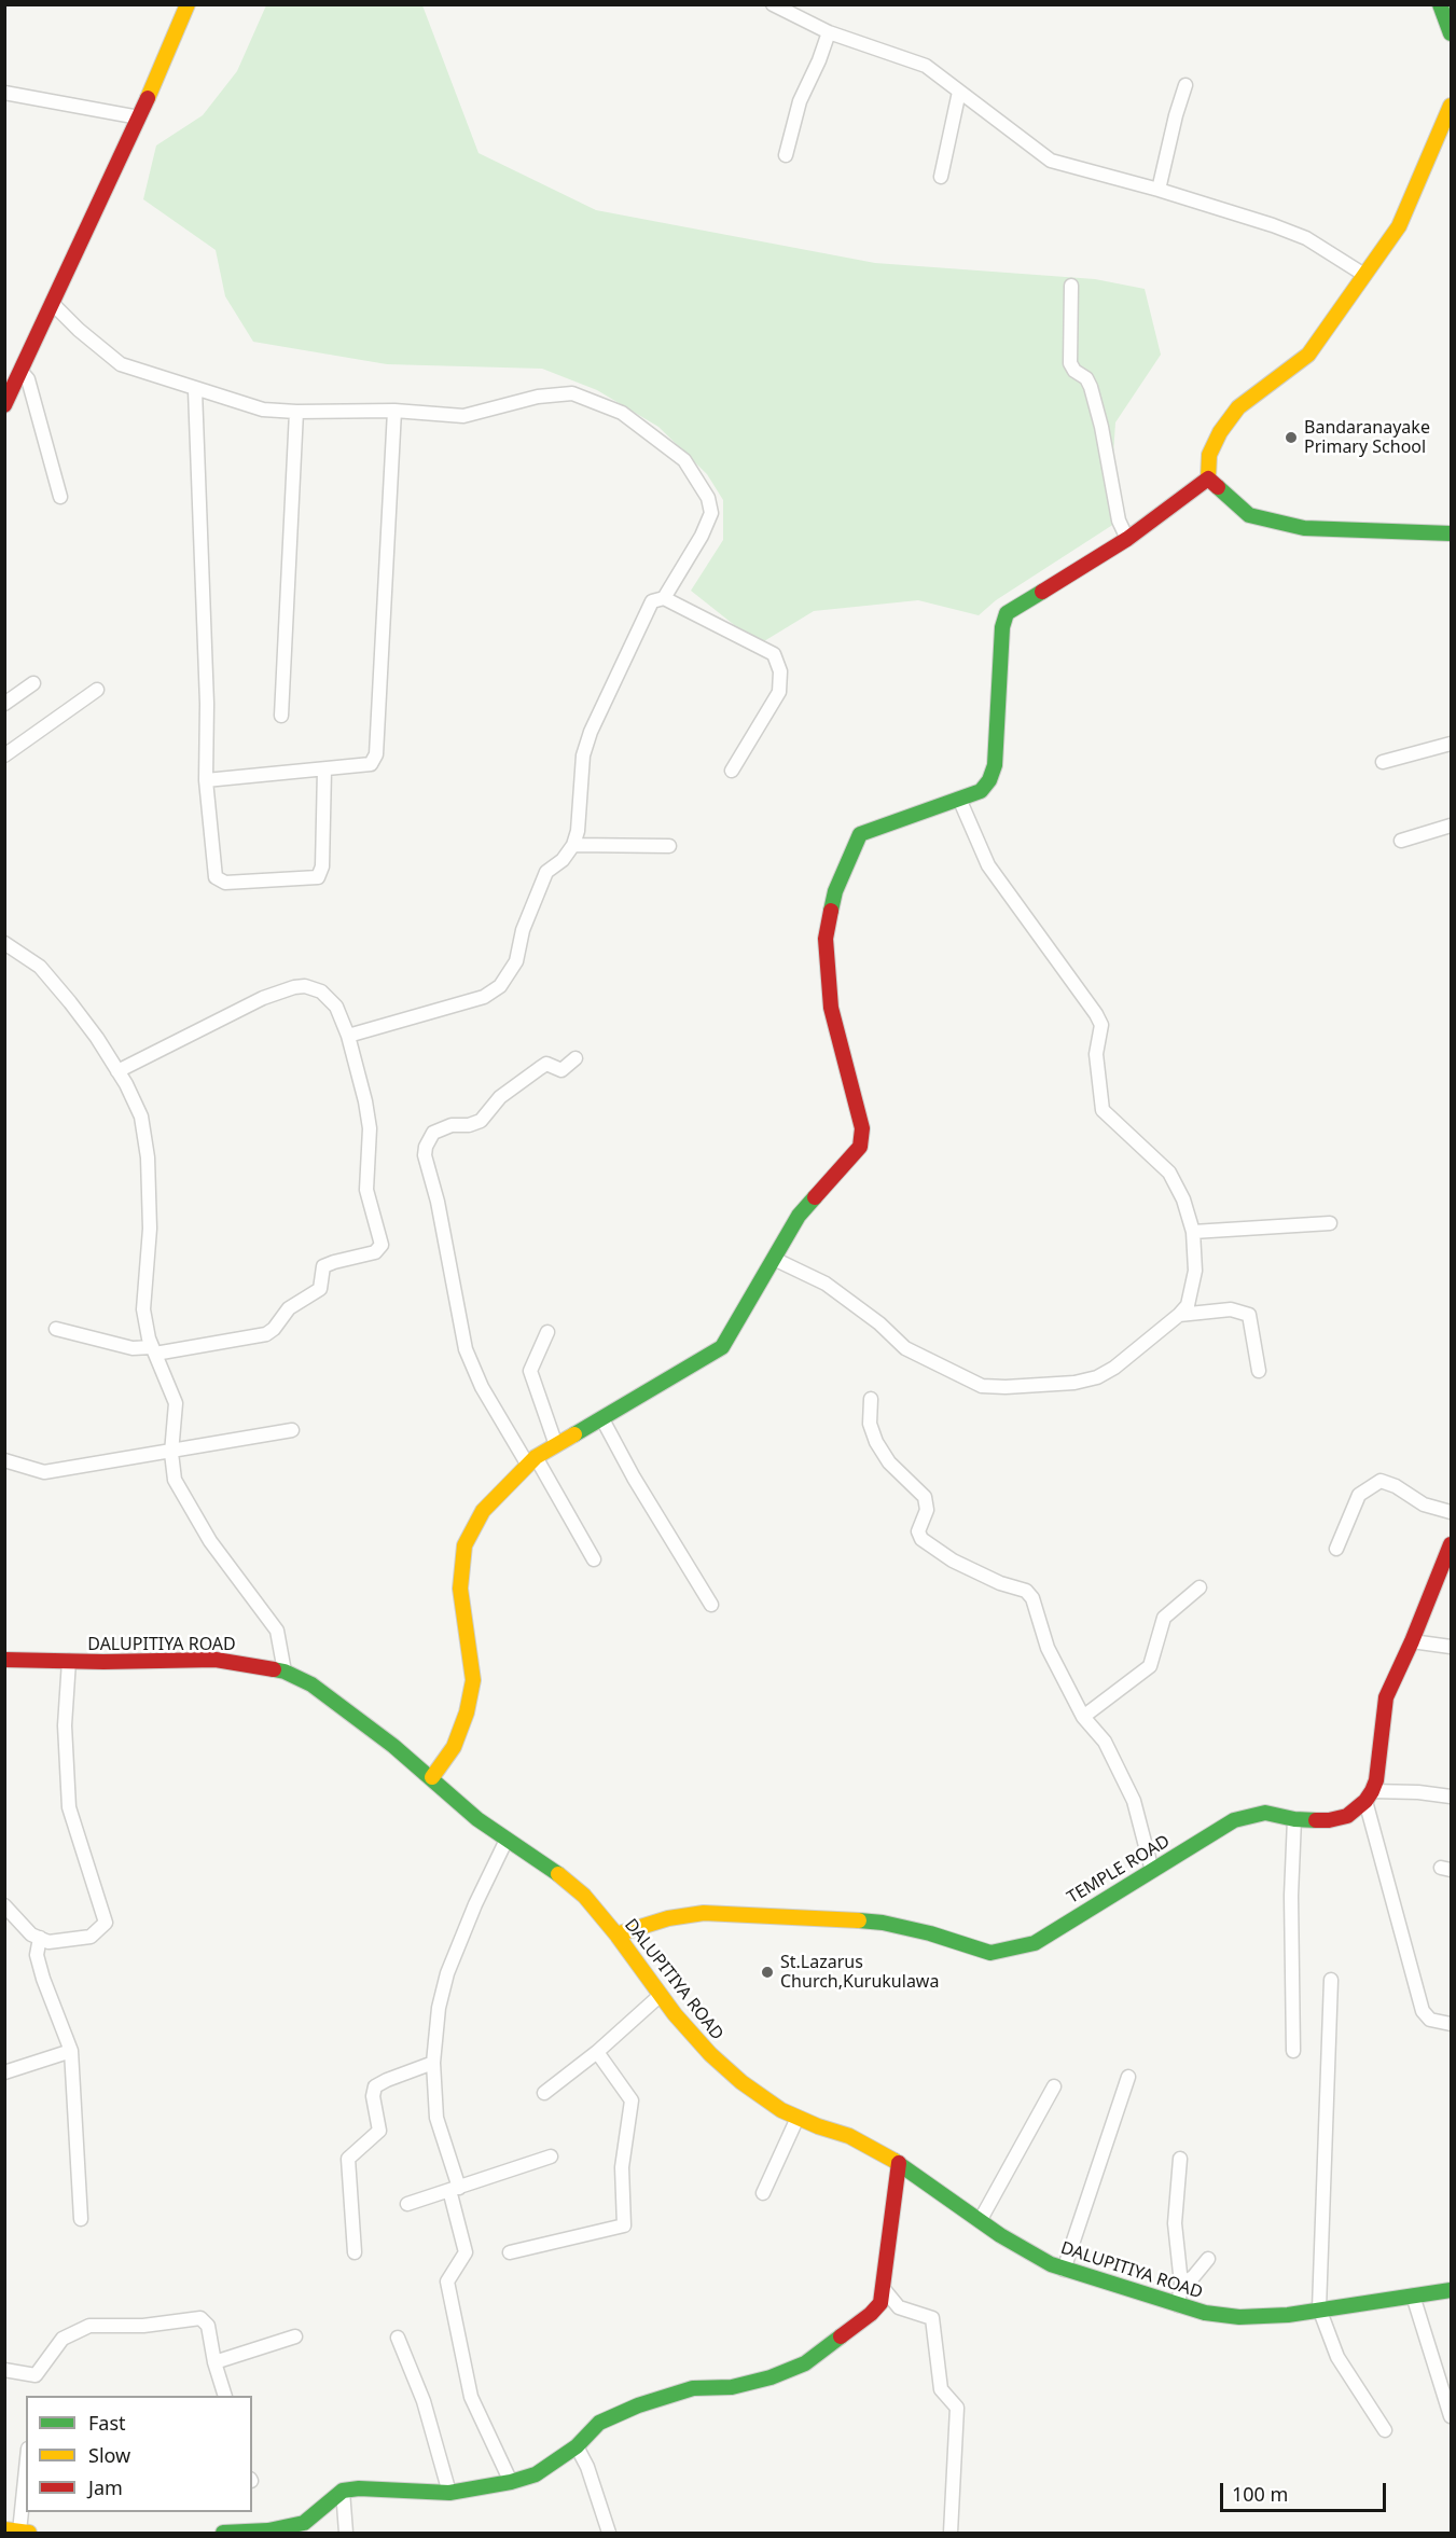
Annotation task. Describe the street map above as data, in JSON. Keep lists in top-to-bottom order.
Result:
{
  "streets": {
    "street": ["DALUPITIYA ROAD", "TEMPLE ROAD"]
  },
  "crossings": [
    ["DALUPITIYA ROAD", "TEMPLE ROAD"]
  ],
  "places": ["Bandaranayake Primary School", "St.Lazarus Church,Kurukulawa"],
  "legend": ["Fast", "Slow", "Jam"],
  "scale_bar": "100 m"
}
